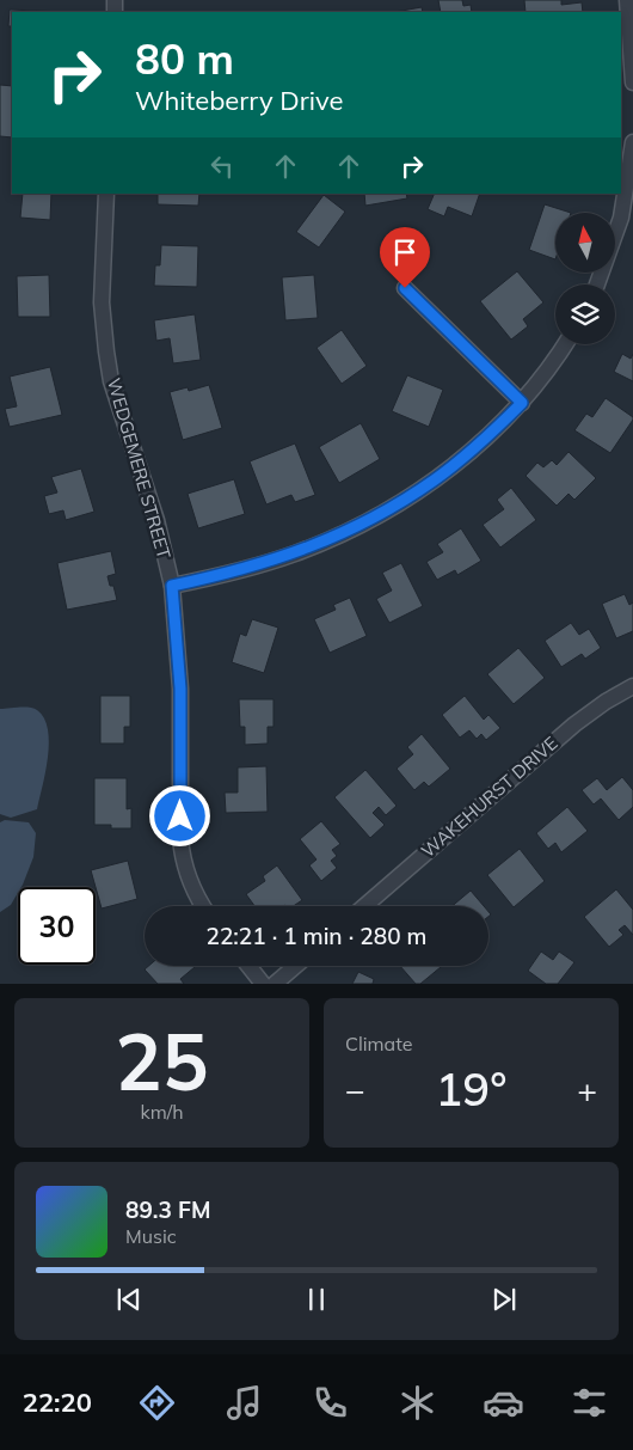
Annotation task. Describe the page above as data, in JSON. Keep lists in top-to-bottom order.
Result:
{
  "streets": {
    "street": ["WEDGEMERE STREET", "WAKEHURST DRIVE"]
  },
  "north": "top",
  "page": {
    "turn": ["80 m", "Whiteberry Drive"],
    "limit": "30",
    "trip": "22:21 · 1 min · 280 m",
    "tile": [
      ["25", "km/h"],
      "Climate"
    ],
    "heat": ["−", "19°", "+"],
    "song": ["89.3 FM", "Music"],
    "tabs": "22:20"
  }
}
